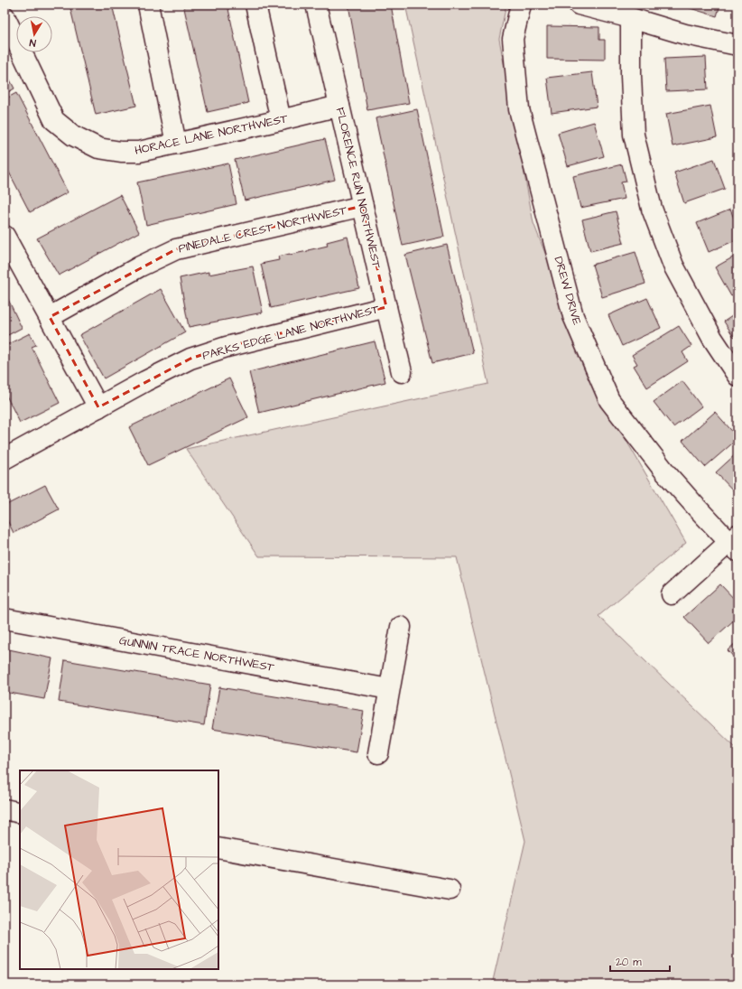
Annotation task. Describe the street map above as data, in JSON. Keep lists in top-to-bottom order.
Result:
{
  "streets": {
    "street": [
      "HORACE LANE NORTHWEST",
      "FLORENCE RUN NORTHWEST",
      "PINEDALE CREST NORTHWEST",
      "DREW DRIVE",
      "PARKS EDGE LANE NORTHWEST",
      "GUNNIN TRACE NORTHWEST"
    ]
  },
  "crossings": [
    ["HORACE LANE NORTHWEST", "FLORENCE RUN NORTHWEST"],
    ["FLORENCE RUN NORTHWEST", "PINEDALE CREST NORTHWEST"],
    ["FLORENCE RUN NORTHWEST", "PARKS EDGE LANE NORTHWEST"]
  ],
  "scale_bar": "20 m",
  "north": "bottom"
}
